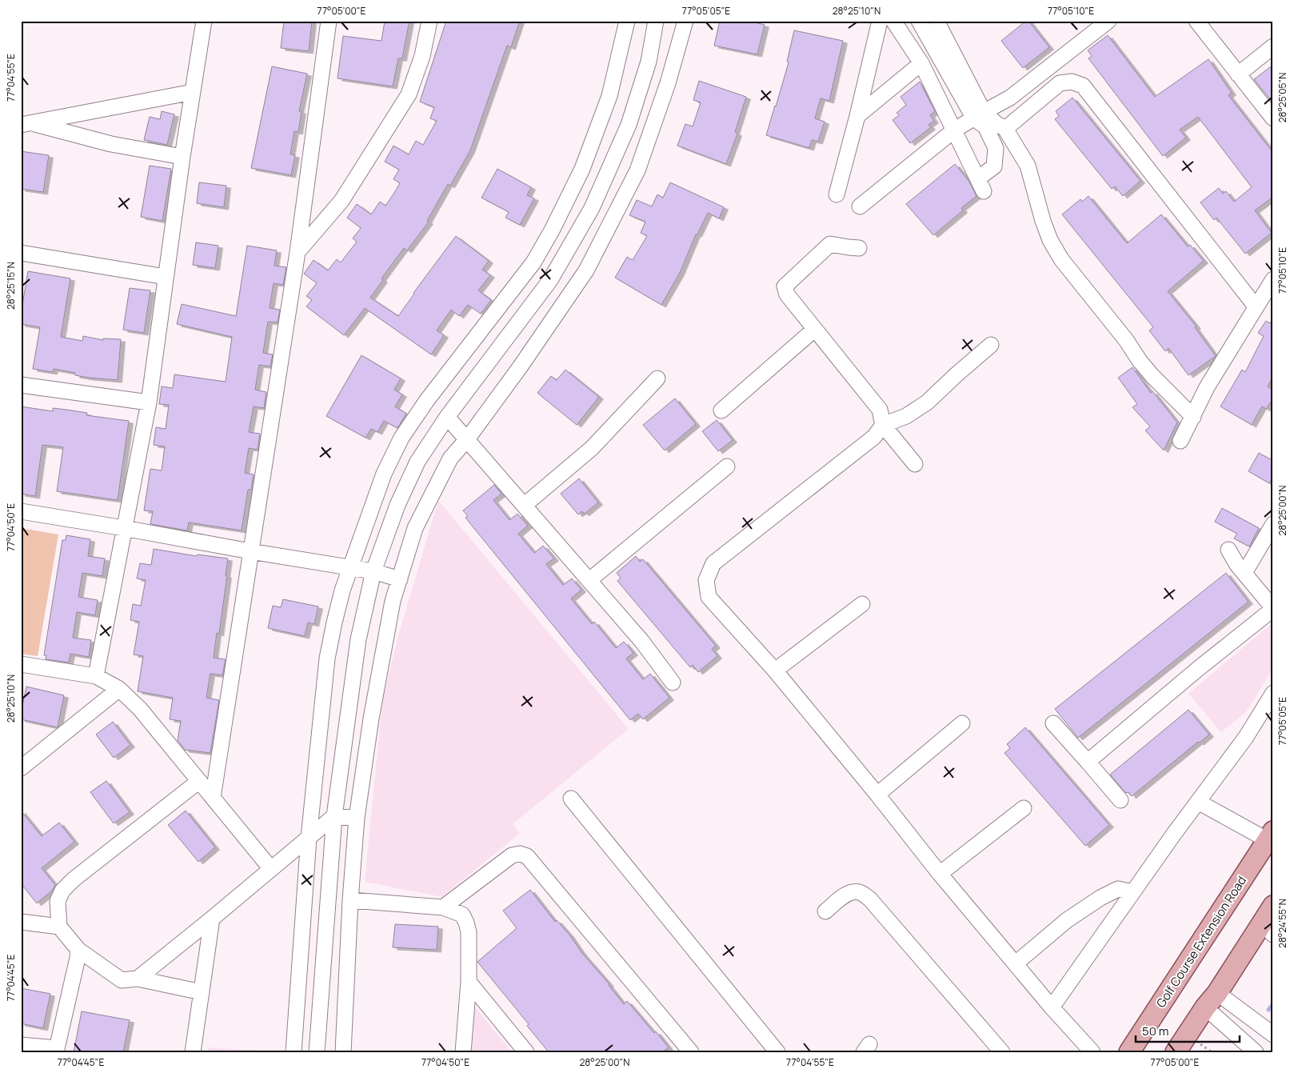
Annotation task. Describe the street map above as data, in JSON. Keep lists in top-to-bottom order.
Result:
{
  "streets": {
    "main road": ["Golf Course Extension Road"]
  },
  "scale_bar": "50 m",
  "coordinates": [
    "77°05'00\"E",
    "77°05'05\"E",
    "28°25'10\"N",
    "77°05'10\"E",
    "77°04'55\"E",
    "28°25'05\"N",
    "28°25'15\"N",
    "28°25'00\"N",
    "77°04'50\"E",
    "28°24'55\"N",
    "77°04'45\"E"
  ]
}
